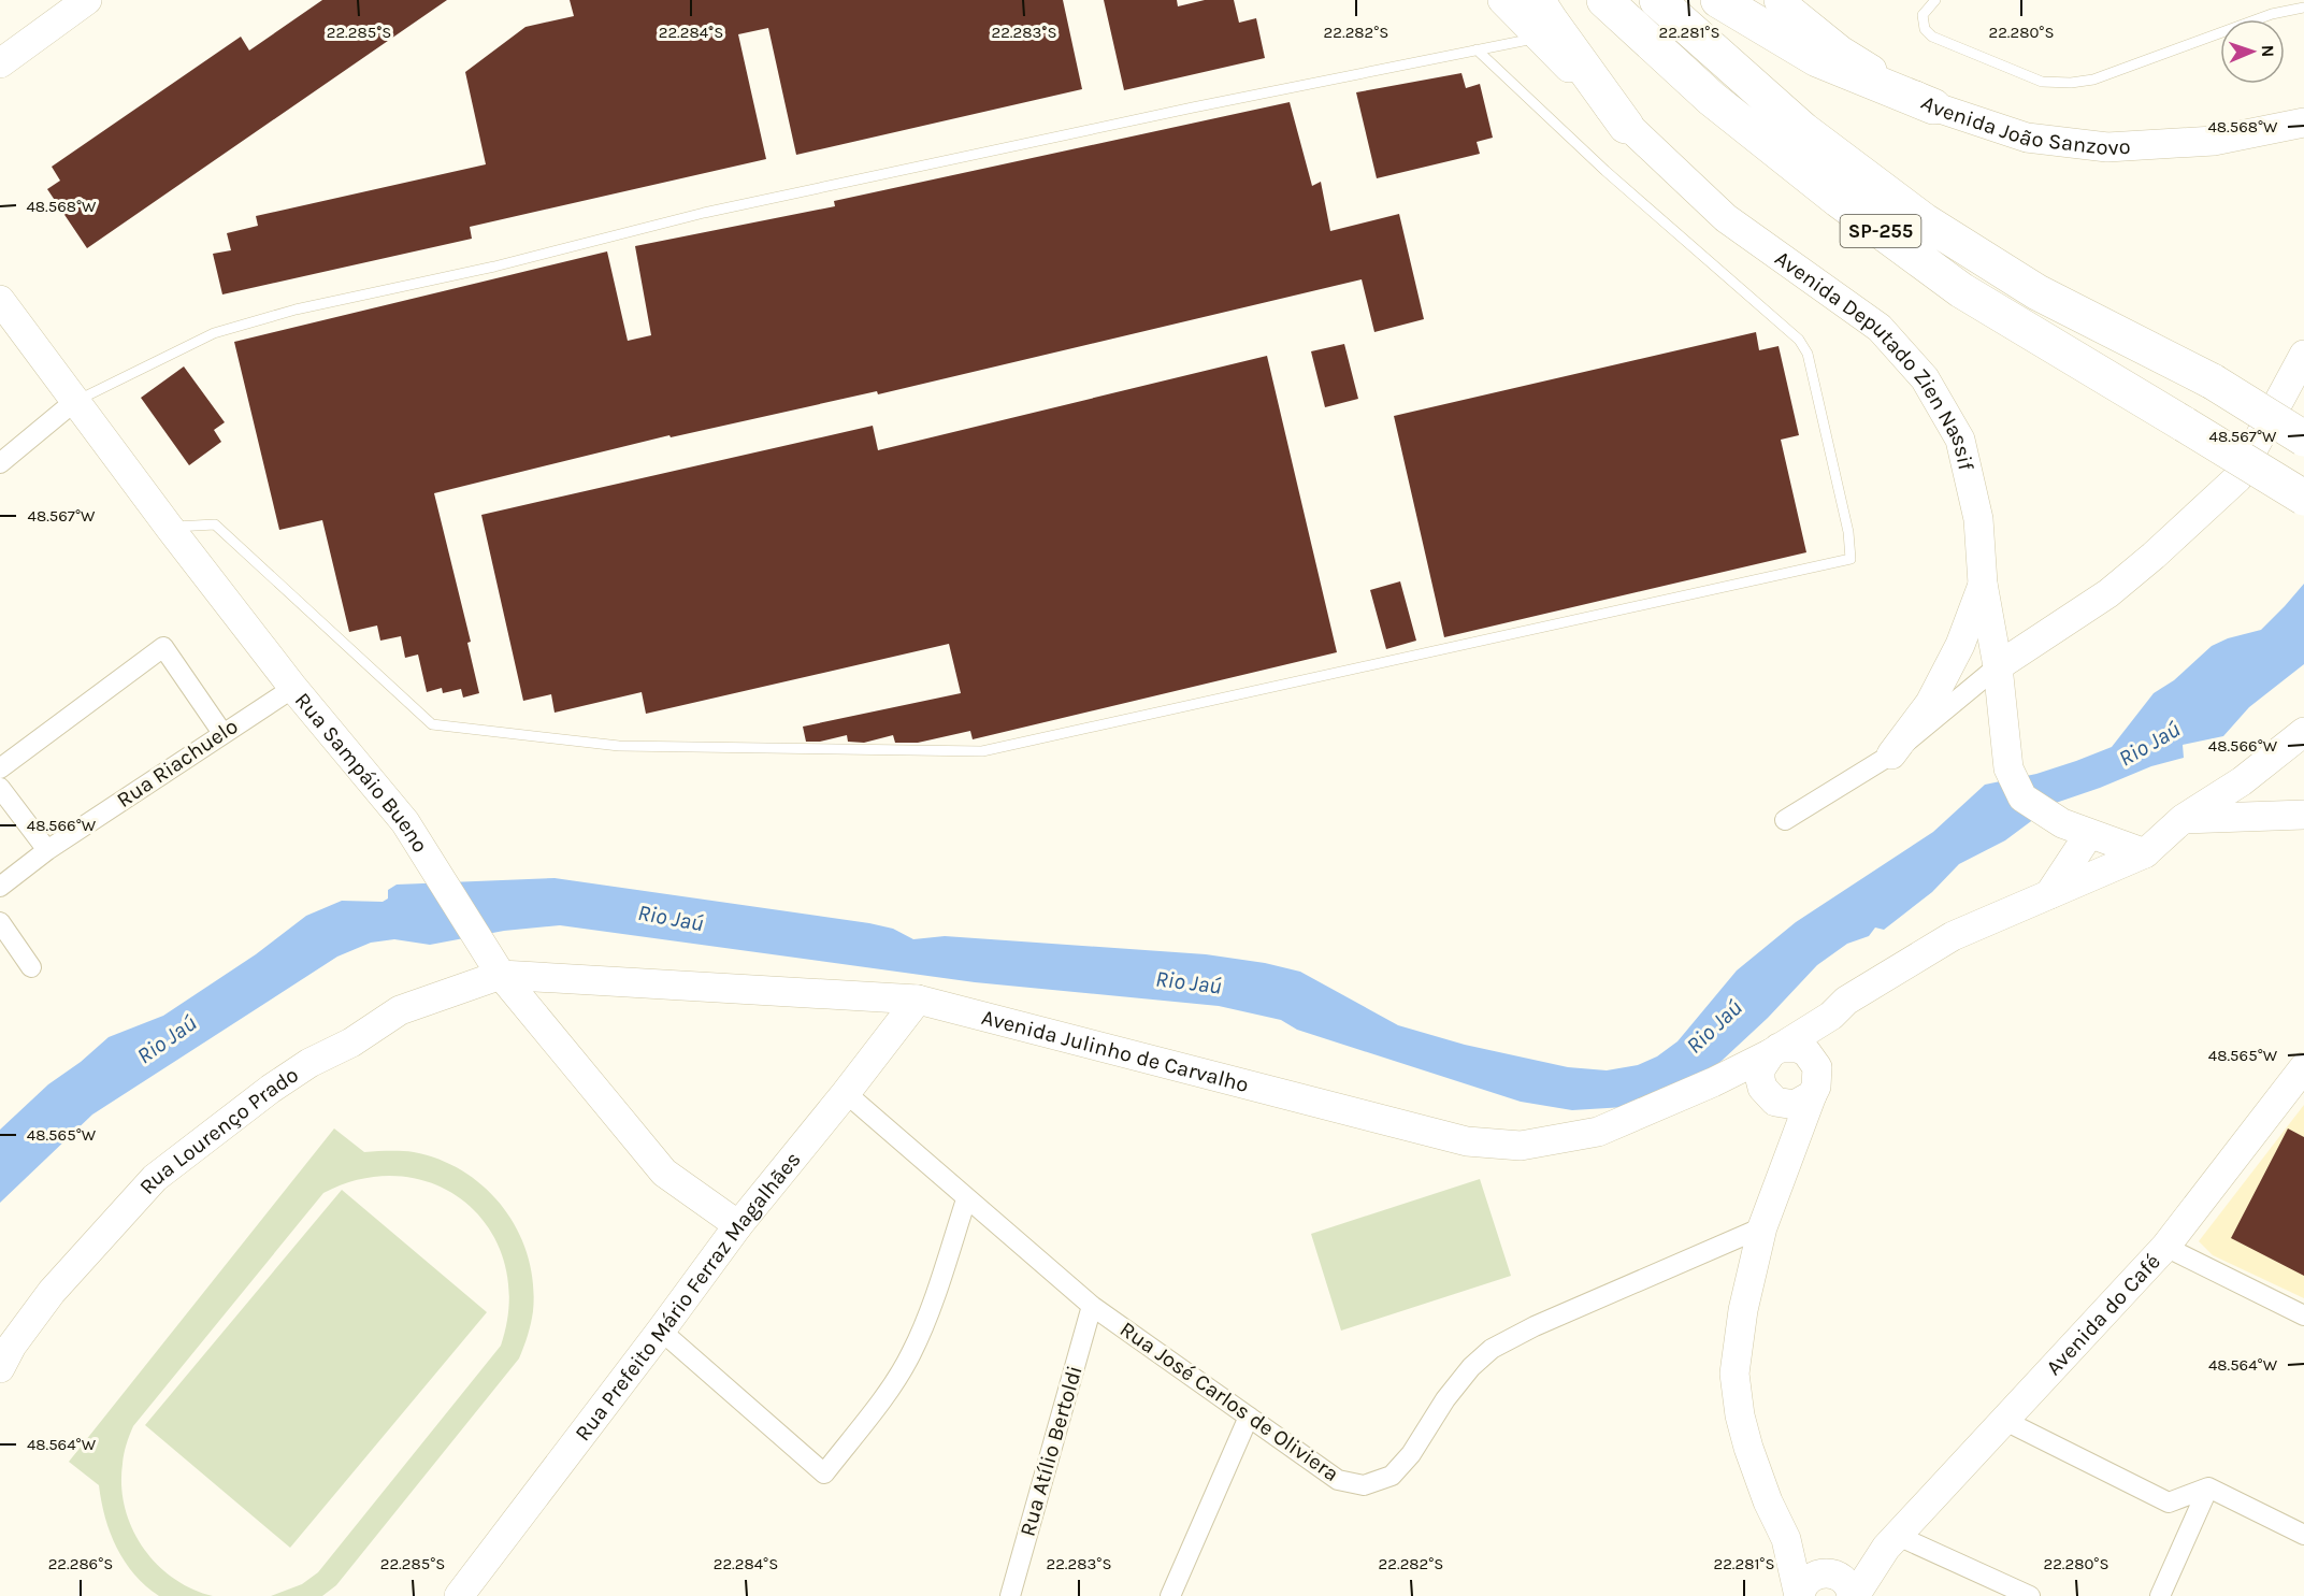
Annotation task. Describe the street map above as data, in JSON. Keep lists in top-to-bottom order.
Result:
{
  "streets": {
    "highway": ["SP-255"],
    "street": [
      "Avenida João Sanzovo",
      "Avenida Deputado Zien Nassif",
      "Rua Riachuelo",
      "Rua Sampáio Bueno",
      "Avenida Julinho de Carvalho",
      "Rua Lourenço Prado",
      "Rua Prefeito Mário Ferraz Magalhães",
      "Avenida do Café",
      "Rua José Carlos de Oliviera",
      "Rua Atílio Bertoldi"
    ]
  },
  "crossings": [
    ["Avenida Deputado Zien Nassif", "Avenida Julinho de Carvalho"],
    ["Rua Riachuelo", "Rua Sampáio Bueno"],
    ["Rua Sampáio Bueno", "Avenida Julinho de Carvalho"],
    ["Rua Sampáio Bueno", "Rua Lourenço Prado"],
    ["Rua Sampáio Bueno", "Rua Prefeito Mário Ferraz Magalhães"],
    ["Avenida Julinho de Carvalho", "Rua Lourenço Prado"],
    ["Avenida Julinho de Carvalho", "Rua Prefeito Mário Ferraz Magalhães"],
    ["Rua Prefeito Mário Ferraz Magalhães", "Rua José Carlos de Oliviera"],
    ["Rua José Carlos de Oliviera", "Rua Atílio Bertoldi"]
  ],
  "water": ["Rio Jaú"],
  "north": "right",
  "coordinates": [
    "22.285°S",
    "22.284°S",
    "22.283°S",
    "22.282°S",
    "22.281°S",
    "22.280°S",
    "48.568°W",
    "48.567°W",
    "48.566°W",
    "48.565°W",
    "48.564°W",
    "22.286°S"
  ]
}
